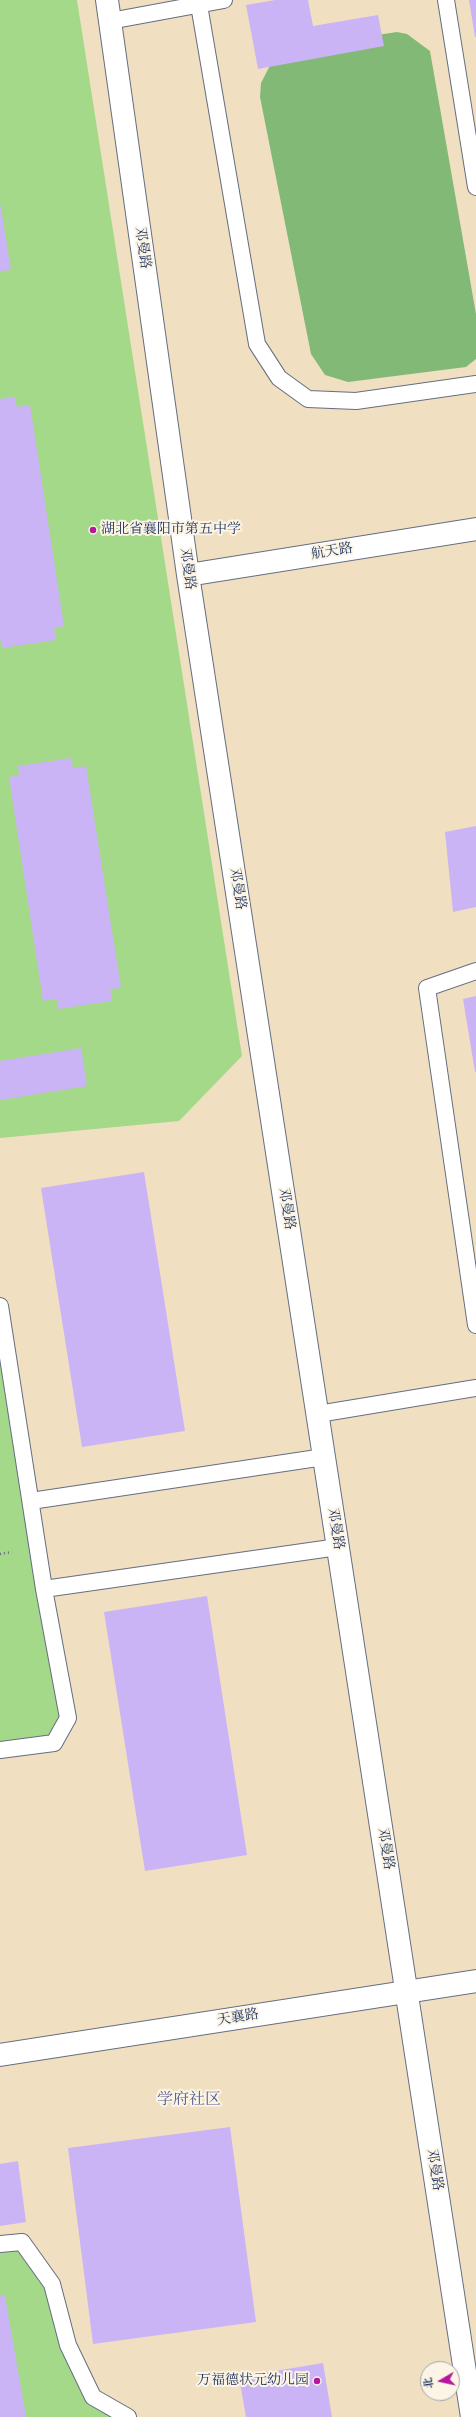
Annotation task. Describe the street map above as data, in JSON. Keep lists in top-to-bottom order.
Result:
{
  "streets": {
    "street": ["邓曼路", "航天路", "天襄路"]
  },
  "crossings": [
    ["邓曼路", "航天路"],
    ["邓曼路", "天襄路"]
  ],
  "districts": ["学府社区"],
  "places": ["湖北省襄阳市第五中学", "万福德状元幼儿园"],
  "north": "left"
}
